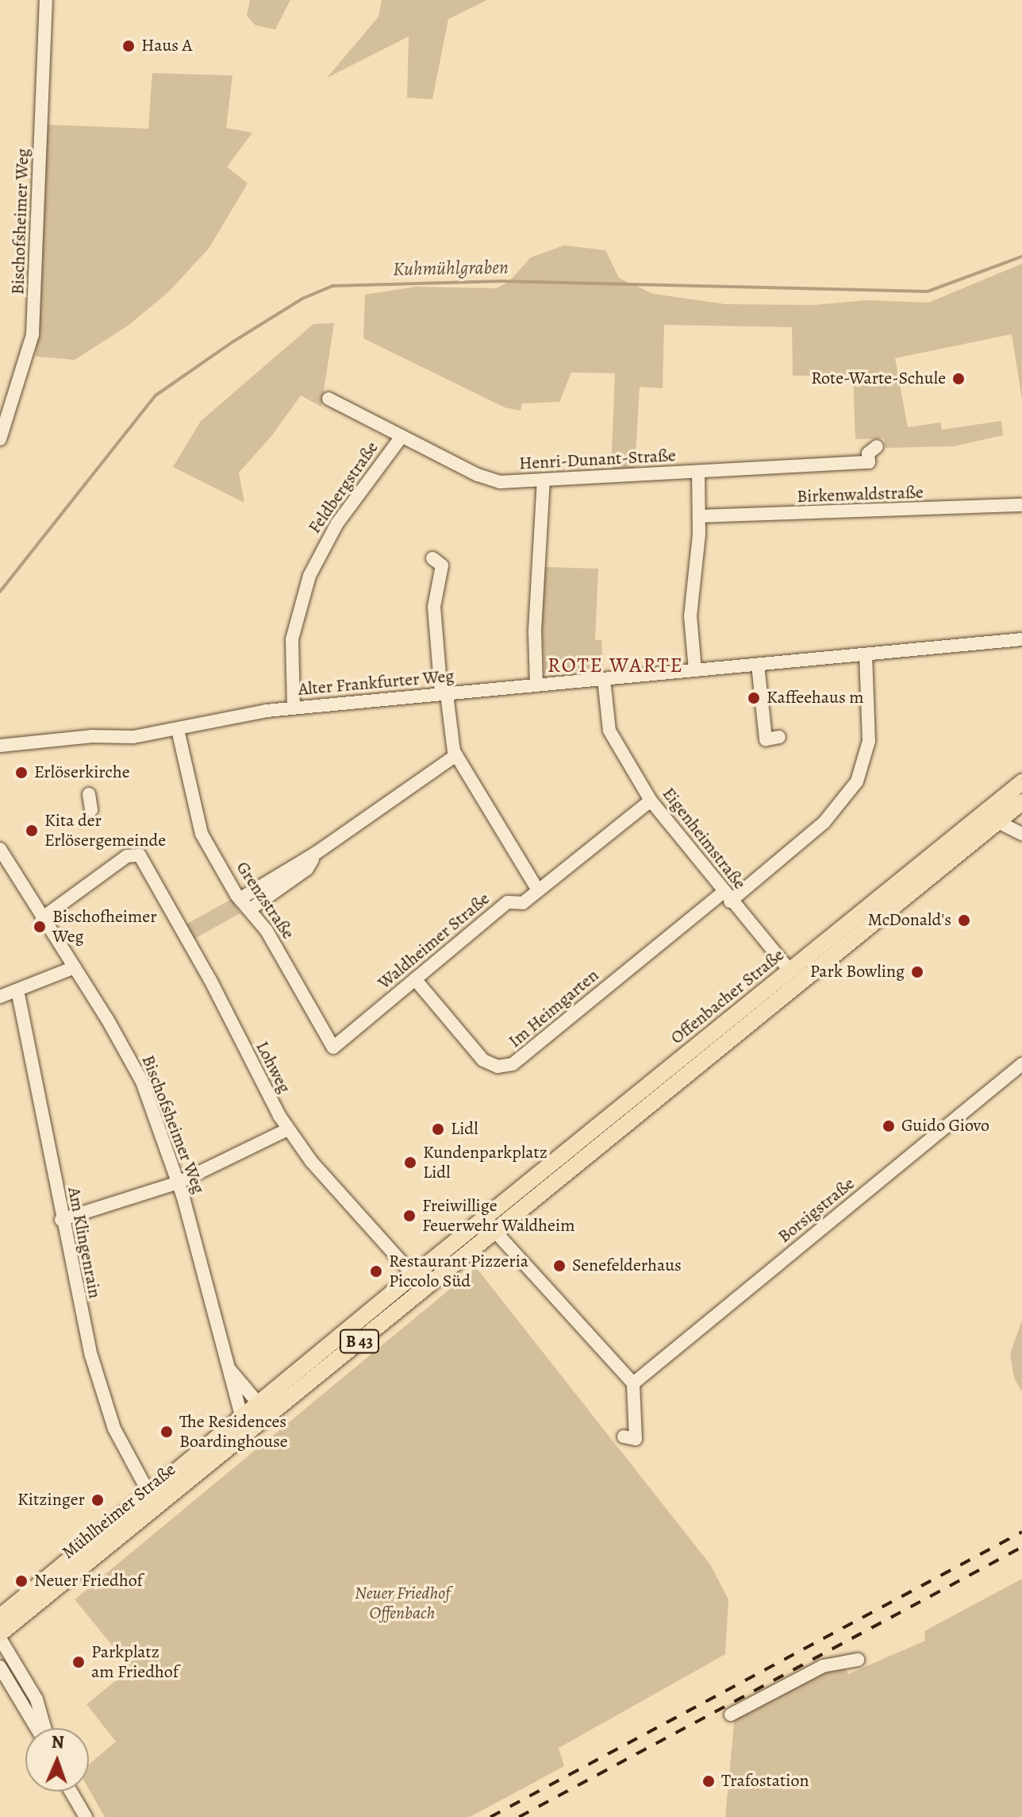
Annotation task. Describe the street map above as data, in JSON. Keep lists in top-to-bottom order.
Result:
{
  "streets": {
    "main road": ["Offenbacher Straße", "B 43", "Mühlheimer Straße"],
    "street": [
      "Bischofsheimer Weg",
      "Henri-Dunant-Straße",
      "Feldbergstraße",
      "Birkenwaldstraße",
      "Alter Frankfurter Weg",
      "Eigenheimstraße",
      "Grenzstraße",
      "Waldheimer Straße",
      "Im Heimgarten",
      "Lohweg",
      "Borsigstraße",
      "Am Klingenrain"
    ]
  },
  "crossings": [
    ["Bischofsheimer Weg", "Lohweg"],
    ["Bischofsheimer Weg", "Mühlheimer Straße"],
    ["Henri-Dunant-Straße", "Feldbergstraße"],
    ["Feldbergstraße", "Alter Frankfurter Weg"],
    ["Alter Frankfurter Weg", "Eigenheimstraße"],
    ["Alter Frankfurter Weg", "Grenzstraße"],
    ["Alter Frankfurter Weg", "Im Heimgarten"],
    ["Eigenheimstraße", "Waldheimer Straße"],
    ["Eigenheimstraße", "Offenbacher Straße"],
    ["Eigenheimstraße", "Im Heimgarten"],
    ["Grenzstraße", "Waldheimer Straße"],
    ["Waldheimer Straße", "Im Heimgarten"],
    ["Offenbacher Straße", "Mühlheimer Straße"],
    ["Lohweg", "Mühlheimer Straße"],
    ["Am Klingenrain", "Mühlheimer Straße"]
  ],
  "districts": ["ROTE WARTE"],
  "water": ["Kuhmühlgraben"],
  "parks": ["Neuer Friedhof Offenbach"],
  "places": [
    "Haus A",
    "Rote-Warte-Schule",
    "Kaffeehaus m",
    "Erlöserkirche",
    "Kita der Erlösergemeinde",
    "McDonald's",
    "Bischofheimer Weg",
    "Park Bowling",
    "Guido Giovo",
    "Lidl",
    "Kundenparkplatz Lidl",
    "Freiwillige Feuerwehr Waldheim",
    "Senefelderhaus",
    "Restaurant Pizzeria Piccolo Süd",
    "The Residences Boardinghouse",
    "Kitzinger",
    "Neuer Friedhof",
    "Parkplatz am Friedhof",
    "Trafostation"
  ],
  "north": "top"
}
